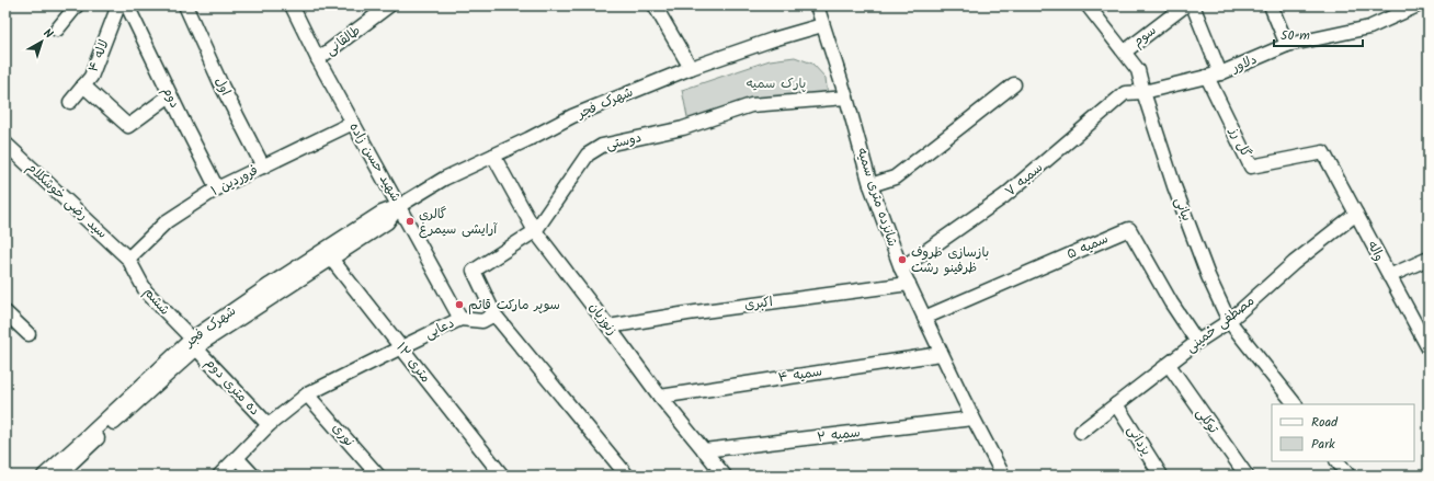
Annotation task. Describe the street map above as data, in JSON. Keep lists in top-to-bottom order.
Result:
{
  "streets": {
    "street": [
      "سوم",
      "طالقانی",
      "لاله ۴",
      "دلاور",
      "اول",
      "دوم",
      "شهرک فجر",
      "دوستی",
      "گل رز",
      "شهید حسن زاده",
      "سمیه ۷",
      "فروردین ۱",
      "شانزده متری سمیه",
      "سید رضی خوشکلام",
      "بیانی",
      "سمیه ۵",
      "واله",
      "ششم",
      "اکبری",
      "زنوزیان",
      "مصطفی خمینی",
      "دعایی",
      "۱۲ متری",
      "سمیه ۴",
      "ده متری دوم",
      "توکلی",
      "نوری",
      "سمیه ۲",
      "یزدانی"
    ]
  },
  "crossings": [
    ["سوم", "بیانی"],
    ["طالقانی", "شهید حسن زاده"],
    ["دلاور", "گل رز"],
    ["دلاور", "سمیه ۷"],
    ["دلاور", "بیانی"],
    ["اول", "فروردین ۱"],
    ["دوم", "فروردین ۱"],
    ["شهرک فجر", "شهید حسن زاده"],
    ["شهرک فجر", "شانزده متری سمیه"],
    ["شهرک فجر", "ششم"],
    ["شهرک فجر", "زنوزیان"],
    ["شهرک فجر", "۱۲ متری"],
    ["شهرک فجر", "ده متری دوم"],
    ["دوستی", "شانزده متری سمیه"],
    ["دوستی", "زنوزیان"],
    ["دوستی", "دعایی"],
    ["گل رز", "واله"],
    ["شهید حسن زاده", "فروردین ۱"],
    ["شهید حسن زاده", "دعایی"],
    ["سمیه ۷", "شانزده متری سمیه"],
    ["سمیه ۷", "بیانی"],
    ["فروردین ۱", "سید رضی خوشکلام"],
    ["فروردین ۱", "ششم"],
    ["شانزده متری سمیه", "سمیه ۵"],
    ["شانزده متری سمیه", "اکبری"],
    ["شانزده متری سمیه", "سمیه ۴"],
    ["شانزده متری سمیه", "سمیه ۲"],
    ["سید رضی خوشکلام", "ششم"],
    ["بیانی", "مصطفی خمینی"],
    ["سمیه ۵", "مصطفی خمینی"],
    ["واله", "مصطفی خمینی"],
    ["ششم", "ده متری دوم"],
    ["اکبری", "زنوزیان"],
    ["زنوزیان", "سمیه ۴"],
    ["زنوزیان", "سمیه ۲"],
    ["مصطفی خمینی", "توکلی"],
    ["مصطفی خمینی", "یزدانی"],
    ["دعایی", "۱۲ متری"],
    ["دعایی", "ده متری دوم"],
    ["دعایی", "نوری"]
  ],
  "parks": ["پارک سمیه"],
  "places": ["گالری آرایشی سیمرغ", "بازسازی ظروف ظرفینو رشت", "سوپر مارکت قائم"],
  "legend": ["Road", "Park"],
  "scale_bar": "50 m",
  "north": "top right"
}
